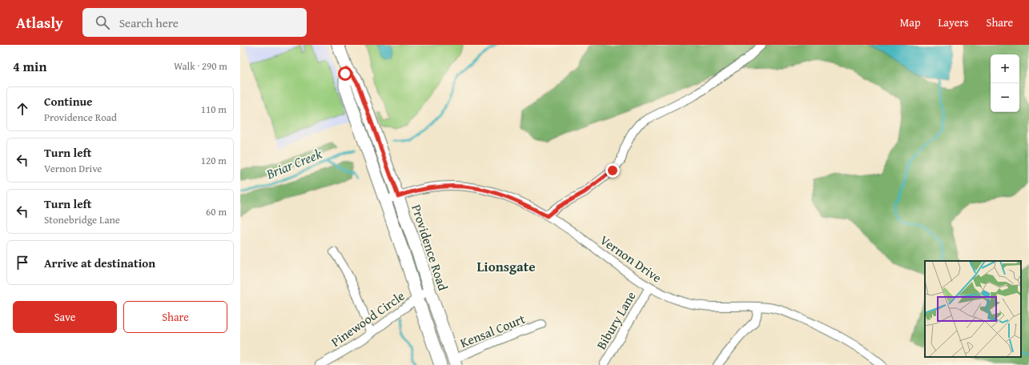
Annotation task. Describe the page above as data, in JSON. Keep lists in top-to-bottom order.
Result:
{
  "streets": {
    "main road": ["Providence Road"],
    "street": [
      "Vernon Drive",
      "Pinewood Circle",
      "Bibury Lane",
      "Kensal Court"
    ]
  },
  "crossings": [
    ["Providence Road", "Vernon Drive"],
    ["Providence Road", "Pinewood Circle"],
    ["Providence Road", "Kensal Court"],
    ["Vernon Drive", "Bibury Lane"]
  ],
  "districts": ["Lionsgate"],
  "water": ["Briar Creek"],
  "page": {
    "header": "Atlasly",
    "search": "Search here",
    "nav": ["Map", "Layers", "Share"],
    "heading": ["4 min", "Walk · 290 m"],
    "map_buttons": ["+", "−"],
    "list": [
      ["Continue", "Providence Road", "110 m"],
      ["Turn left", "Vernon Drive", "120 m"],
      ["Turn left", "Stonebridge Lane", "60 m"],
      "Arrive at destination"
    ],
    "buttons": ["Save", "Share"]
  }
}
